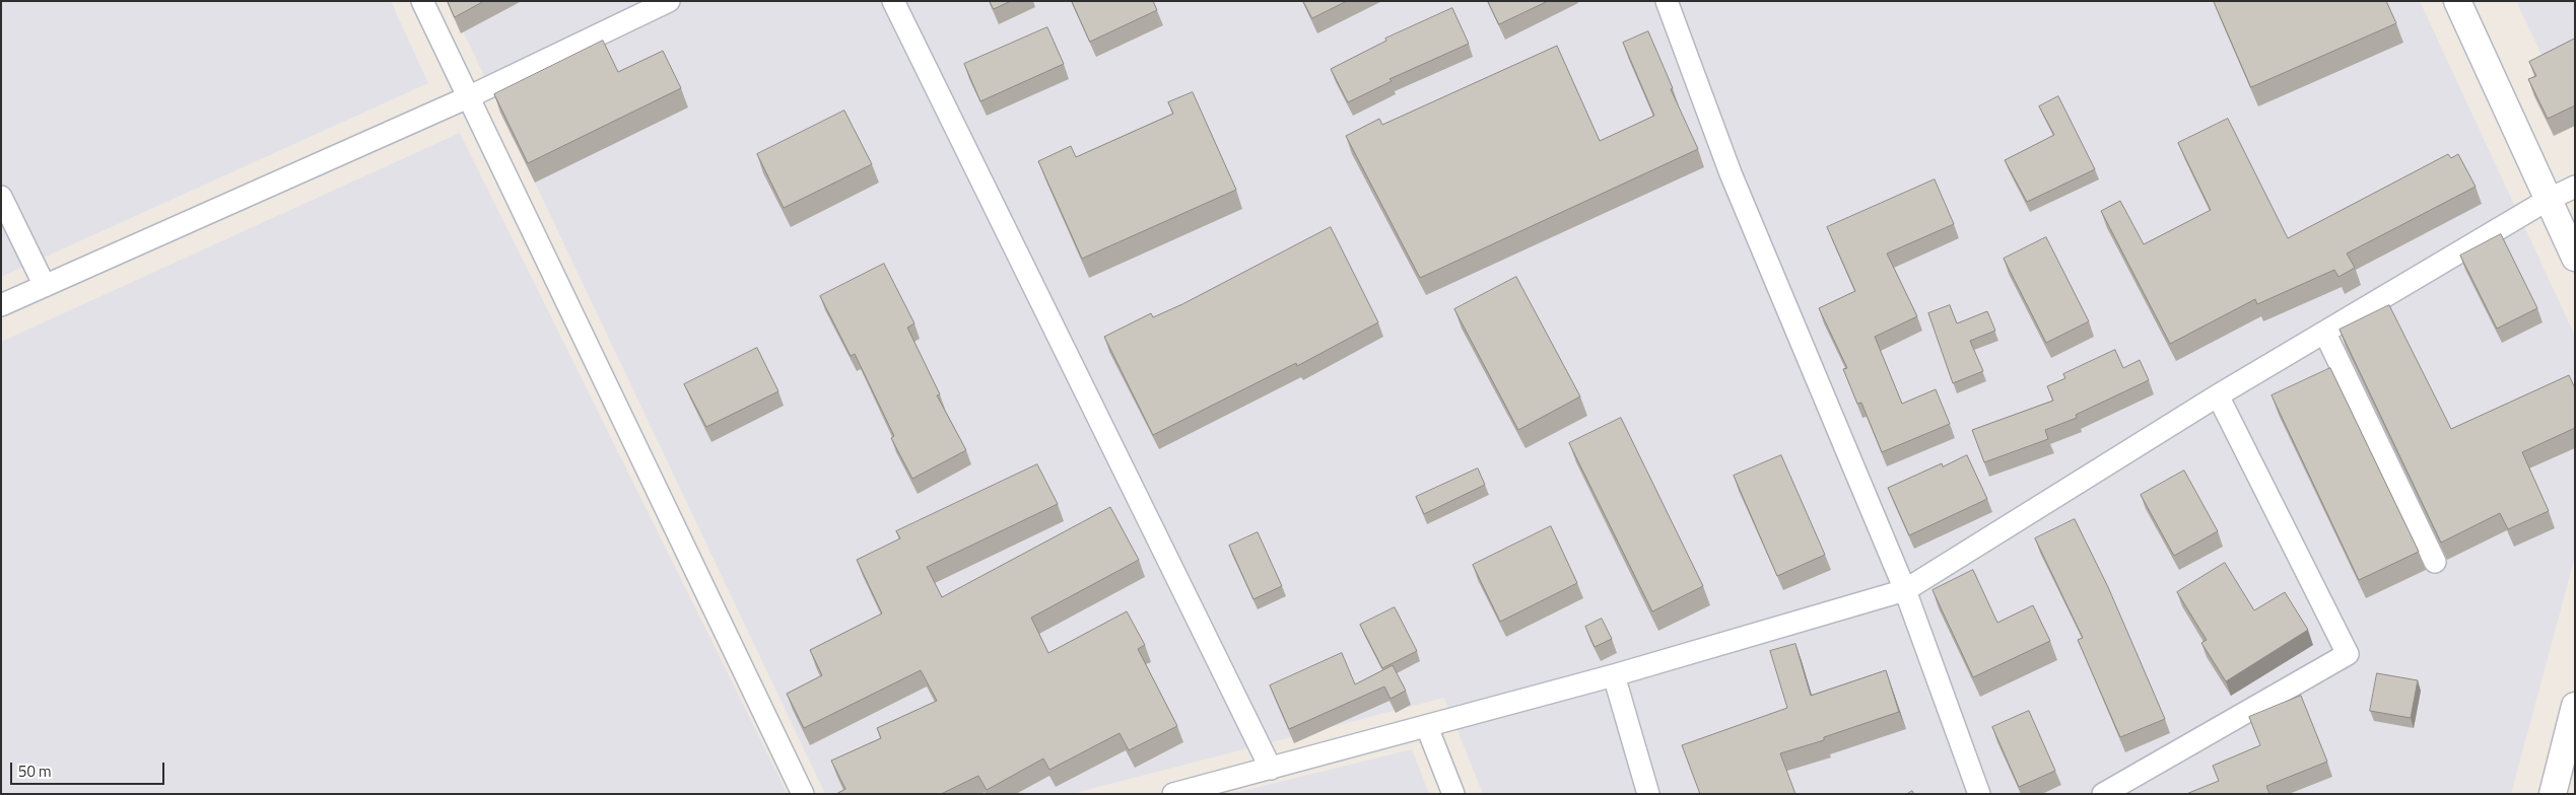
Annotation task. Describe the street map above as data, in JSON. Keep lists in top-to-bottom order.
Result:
{
  "scale_bar": "50 m"
}
